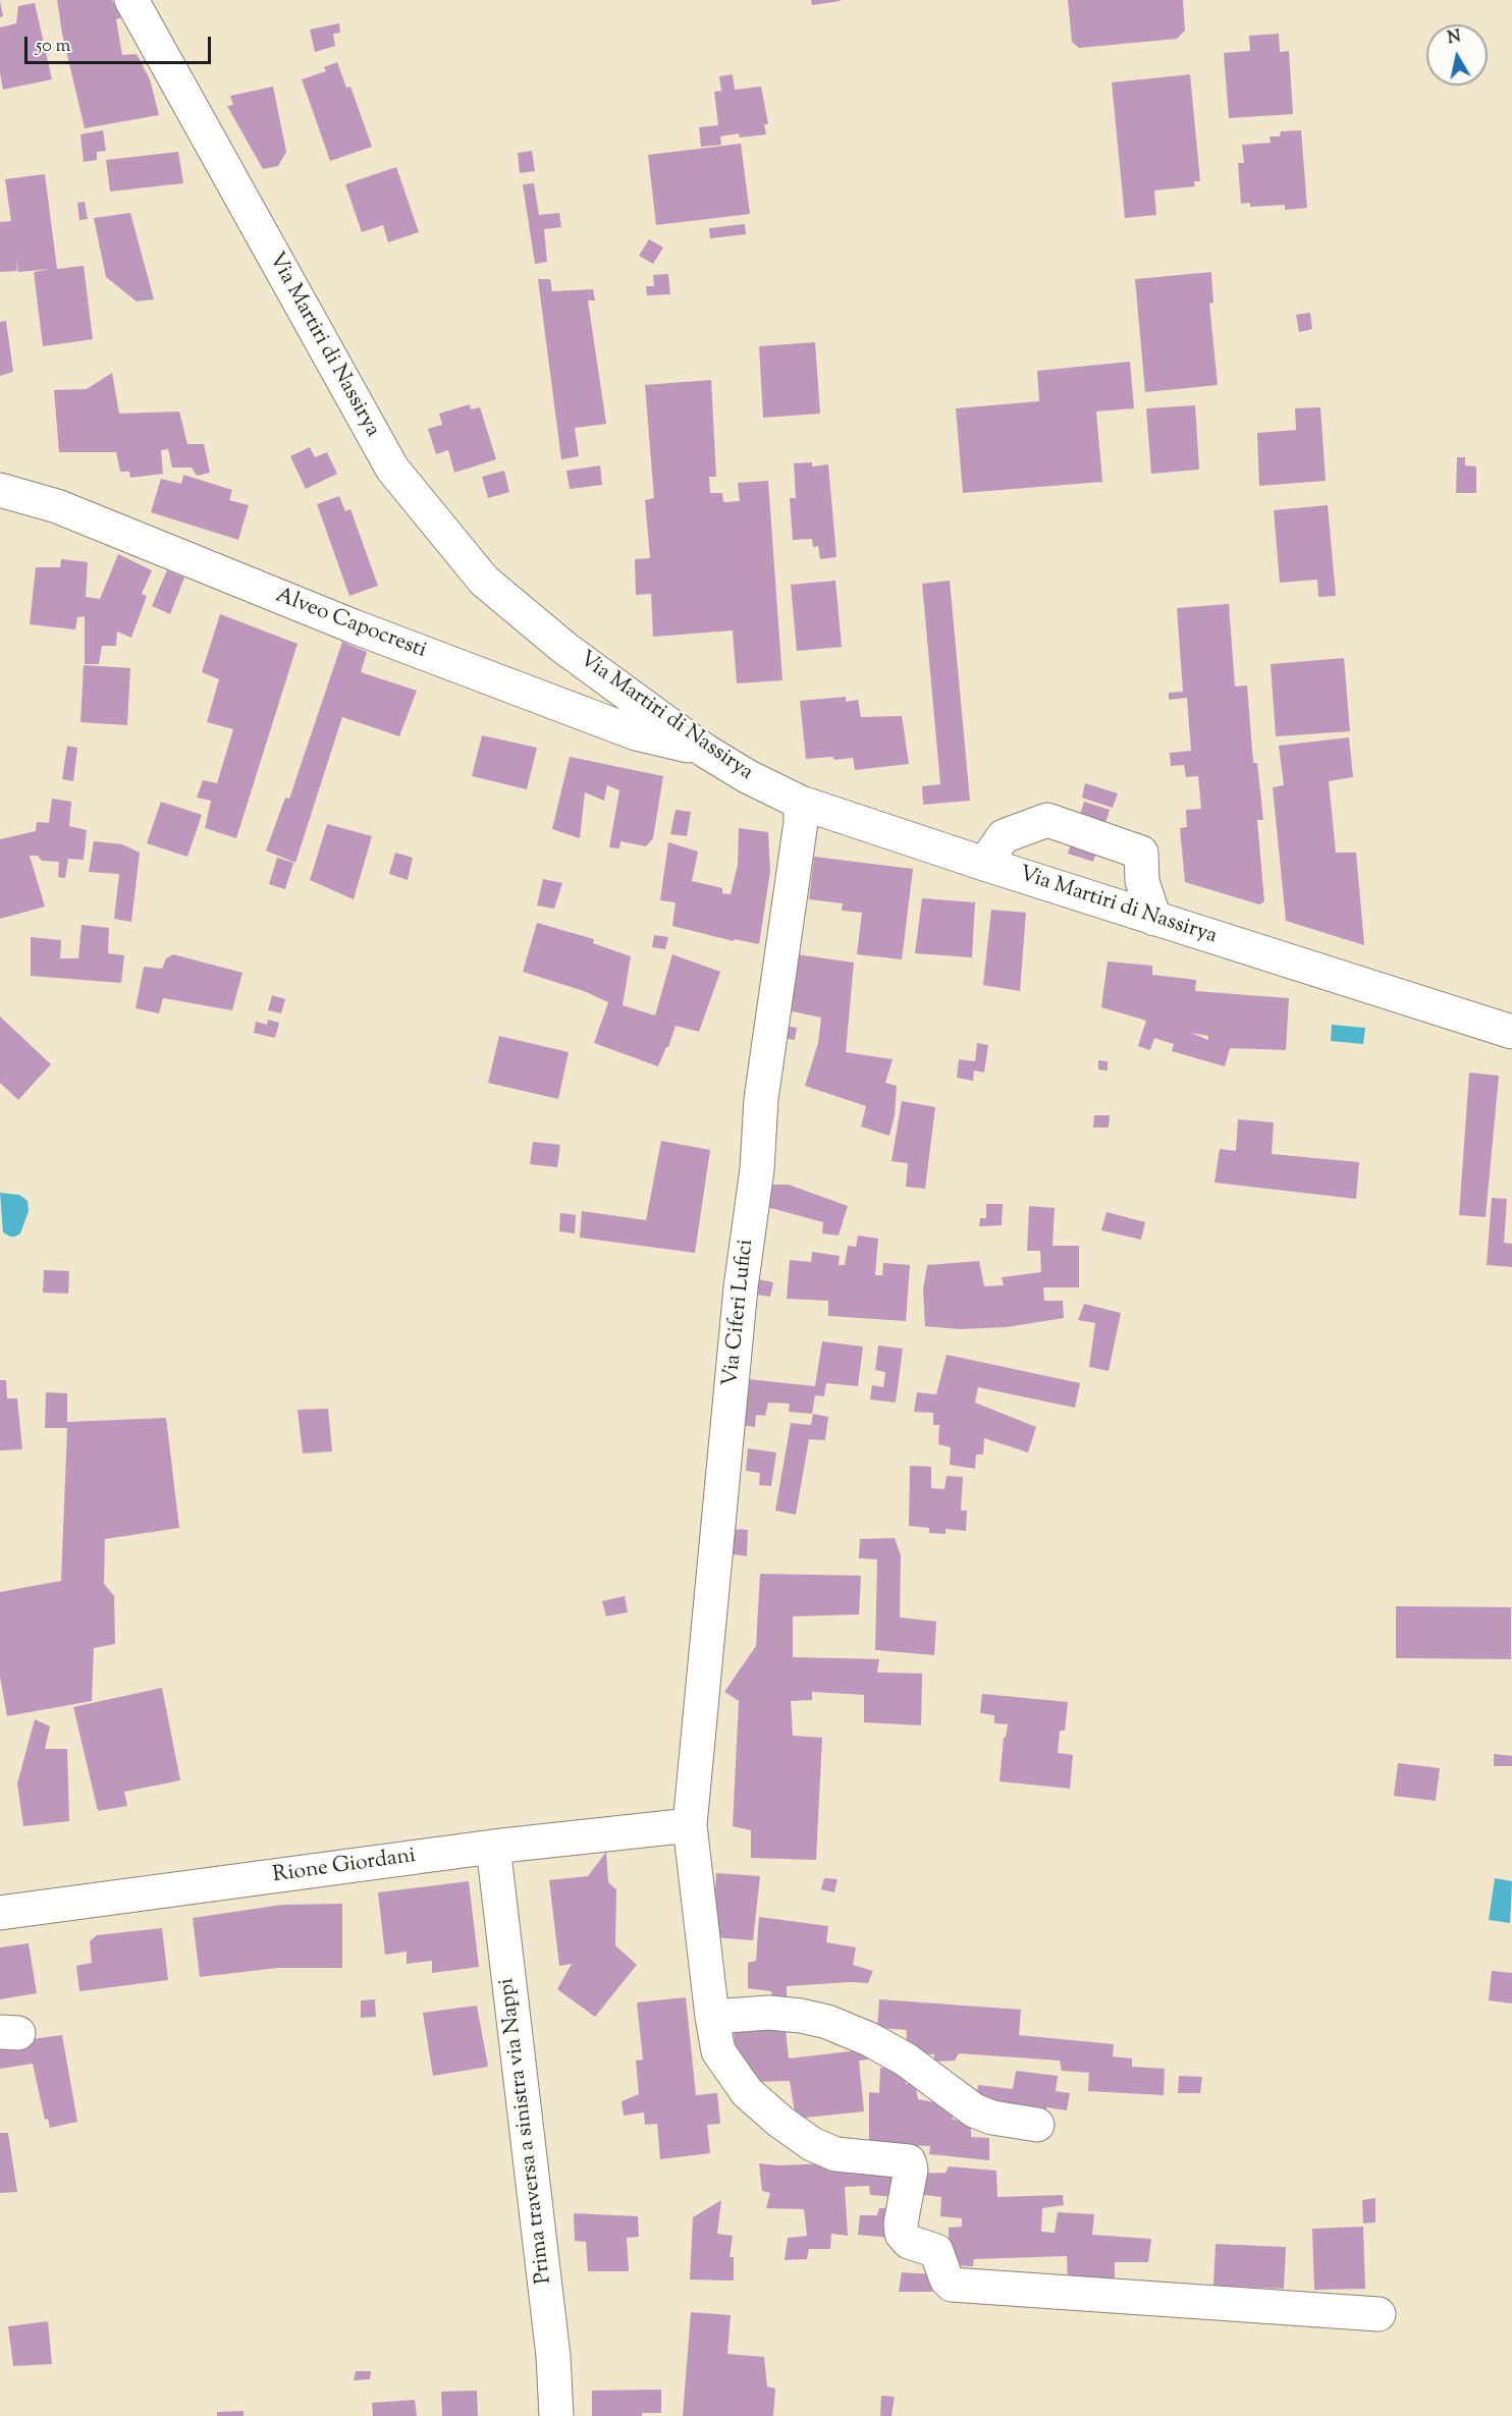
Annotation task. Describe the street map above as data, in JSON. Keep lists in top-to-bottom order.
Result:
{
  "streets": {
    "street": [
      "Via Martiri di Nassirya",
      "Alveo Capocresti",
      "Via Ciferi Lufici",
      "Rione Giordani",
      "Prima traversa a sinistra via Nappi"
    ]
  },
  "crossings": [
    ["Via Martiri di Nassirya", "Alveo Capocresti"],
    ["Via Martiri di Nassirya", "Via Ciferi Lufici"],
    ["Via Ciferi Lufici", "Rione Giordani"],
    ["Rione Giordani", "Prima traversa a sinistra via Nappi"]
  ],
  "scale_bar": "50 m",
  "north": "top"
}
